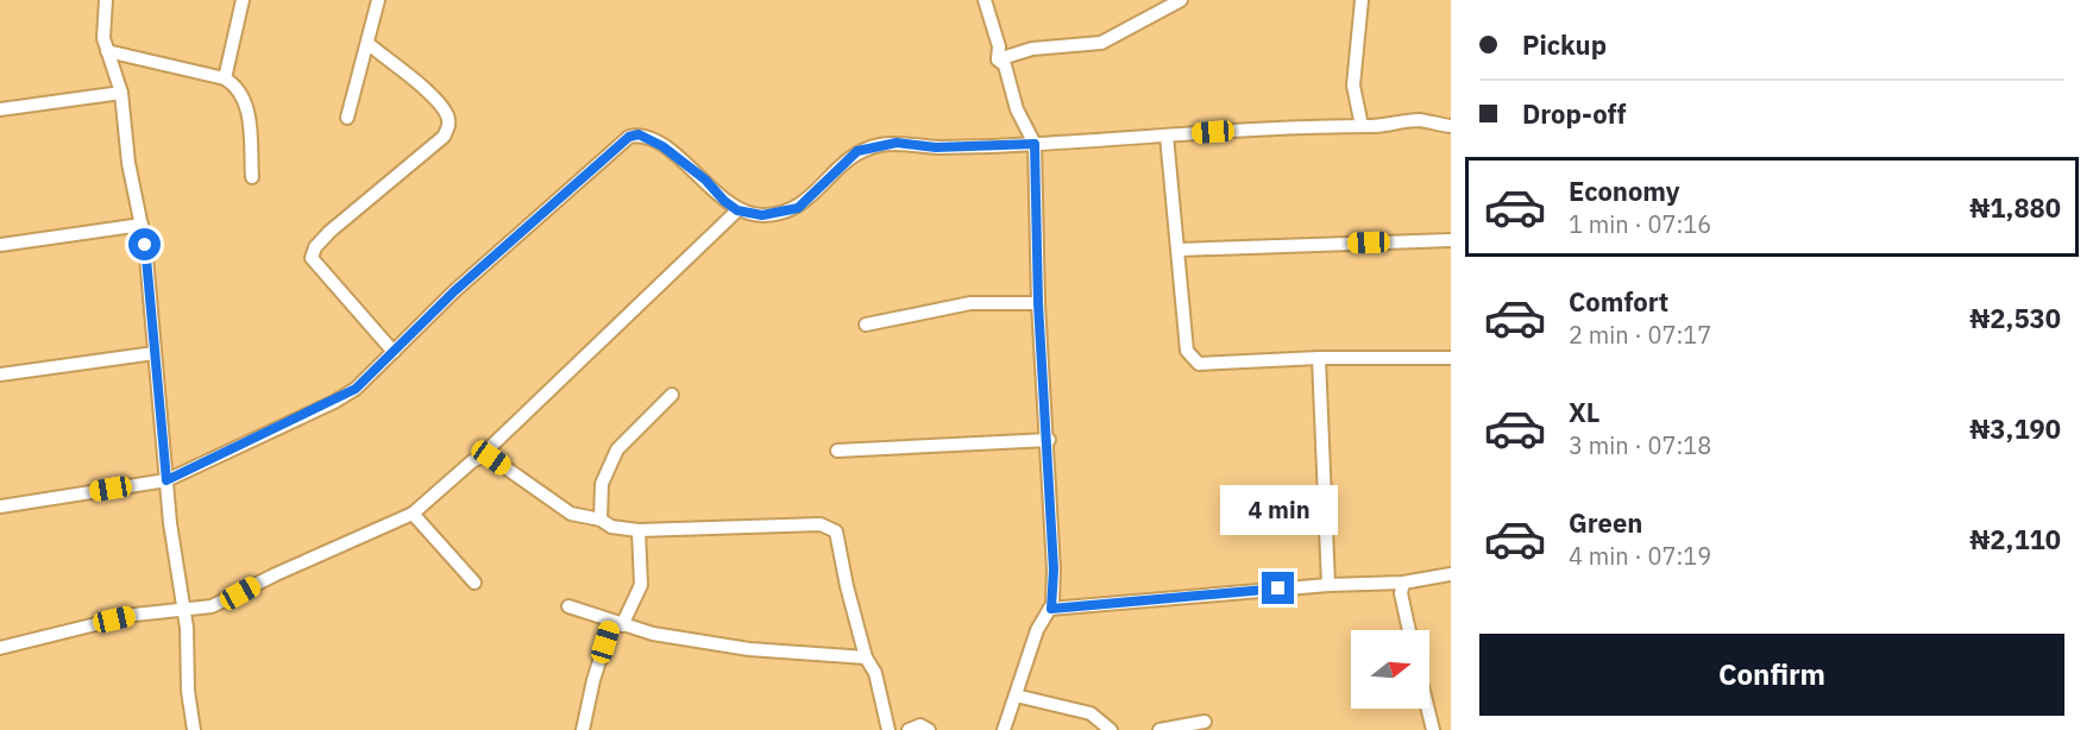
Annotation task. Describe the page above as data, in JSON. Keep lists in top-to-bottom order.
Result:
{
  "north": "right",
  "page": {
    "banner": ["Pickup", "Drop-off"],
    "list": [
      {
        "name": "Economy",
        "note": "1 min · 07:16",
        "value": "₦1,880"
      },
      {
        "name": "Comfort",
        "note": "2 min · 07:17",
        "value": "₦2,530"
      },
      {
        "name": "XL",
        "note": "3 min · 07:18",
        "value": "₦3,190"
      },
      {
        "name": "Green",
        "note": "4 min · 07:19",
        "value": "₦2,110"
      }
    ],
    "bubble": "4 min",
    "buttons": "Confirm"
  }
}
